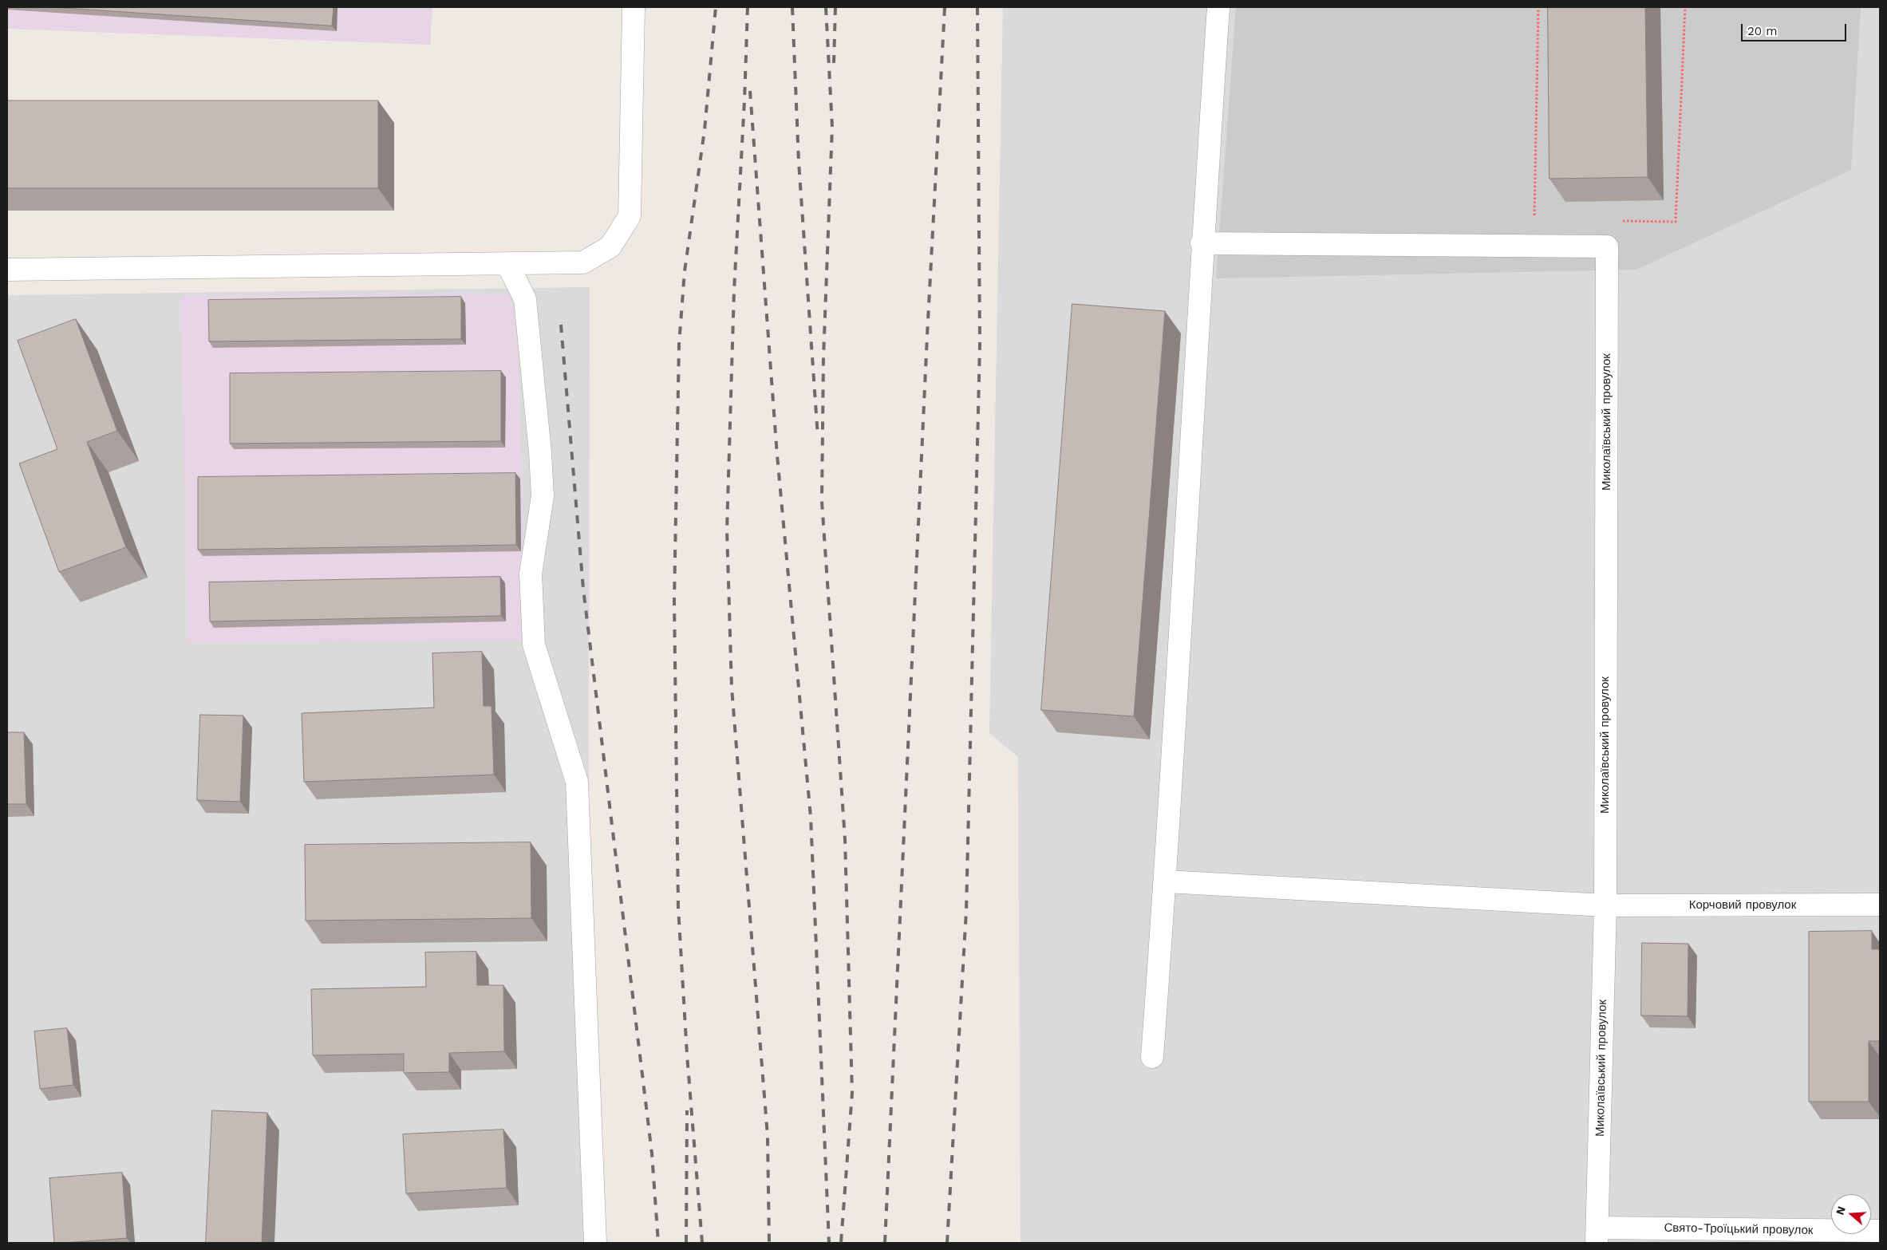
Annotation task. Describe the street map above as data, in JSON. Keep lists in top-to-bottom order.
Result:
{
  "streets": {
    "street": ["Миколаївський провулок", "Корчовий провулок", "Свято-Троїцький провулок"]
  },
  "crossings": [
    ["Миколаївський провулок", "Корчовий провулок"],
    ["Миколаївський провулок", "Свято-Троїцький провулок"]
  ],
  "scale_bar": "20 m",
  "north": "left"
}
